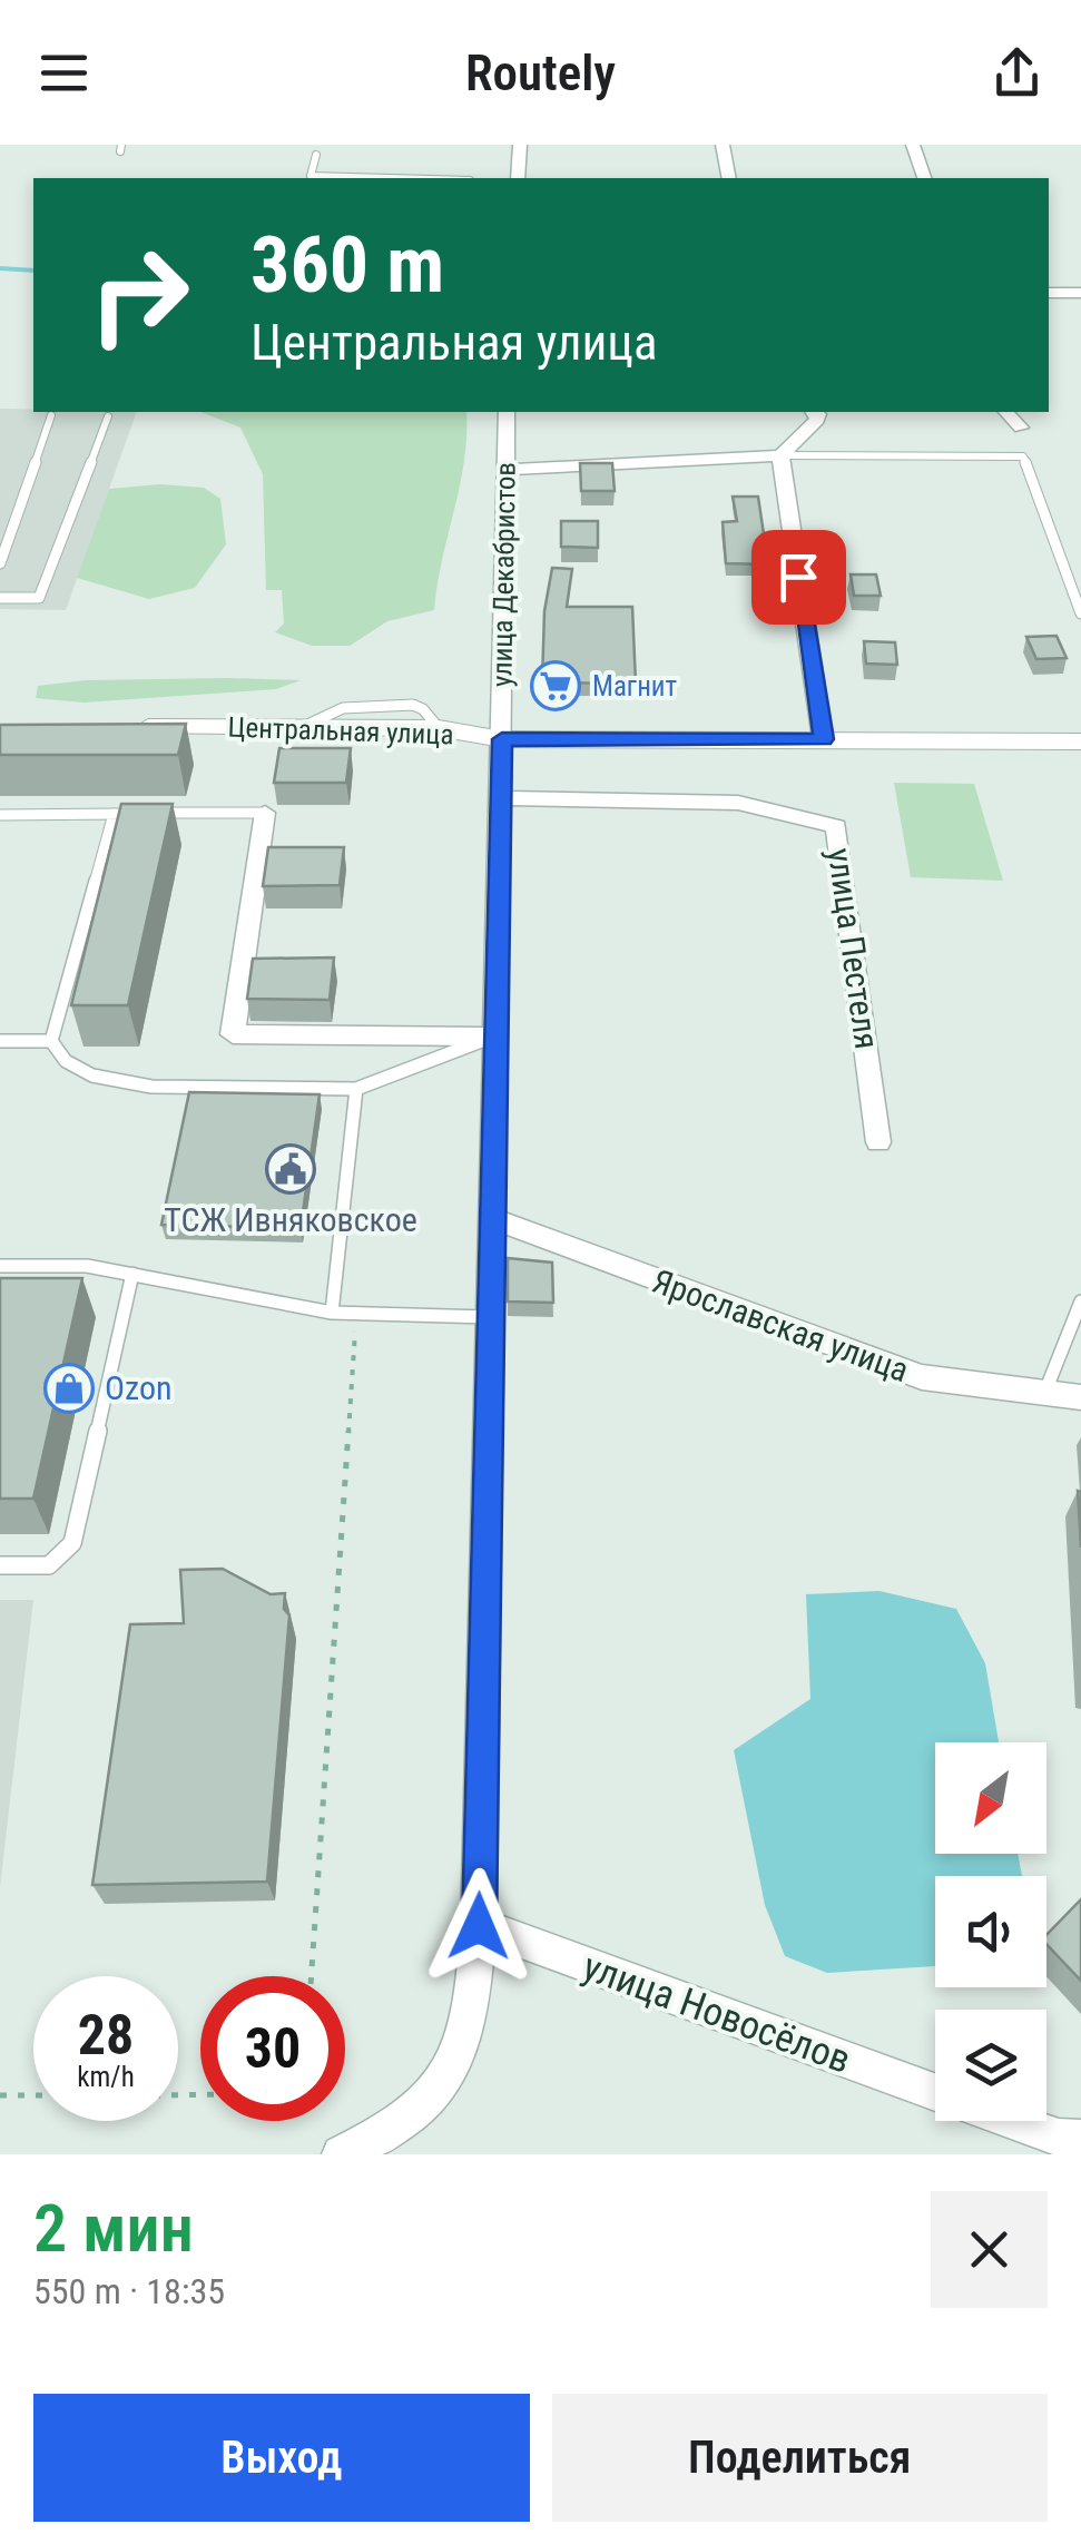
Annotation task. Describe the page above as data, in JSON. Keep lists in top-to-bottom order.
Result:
{
  "streets": {
    "street": [
      "улица Декабристов",
      "Центральная улица",
      "улица Пестеля",
      "Ярославская улица",
      "улица Новосёлов"
    ]
  },
  "crossings": [
    ["улица Декабристов", "Центральная улица"],
    ["улица Декабристов", "улица Пестеля"],
    ["улица Декабристов", "Ярославская улица"],
    ["улица Декабристов", "улица Новосёлов"]
  ],
  "places": {
    "supermarket": ["Магнит"],
    "public building": ["ТСЖ Ивняковское"],
    "shop": ["Ozon"]
  },
  "north": "bottom left",
  "page": {
    "header": "Routely",
    "turn": ["360 m", "Центральная улица"],
    "speed": "28 km/h",
    "limit": "30",
    "heading": ["2 мин", "550 m · 18:35"],
    "buttons": ["Выход", "Поделиться"]
  }
}
